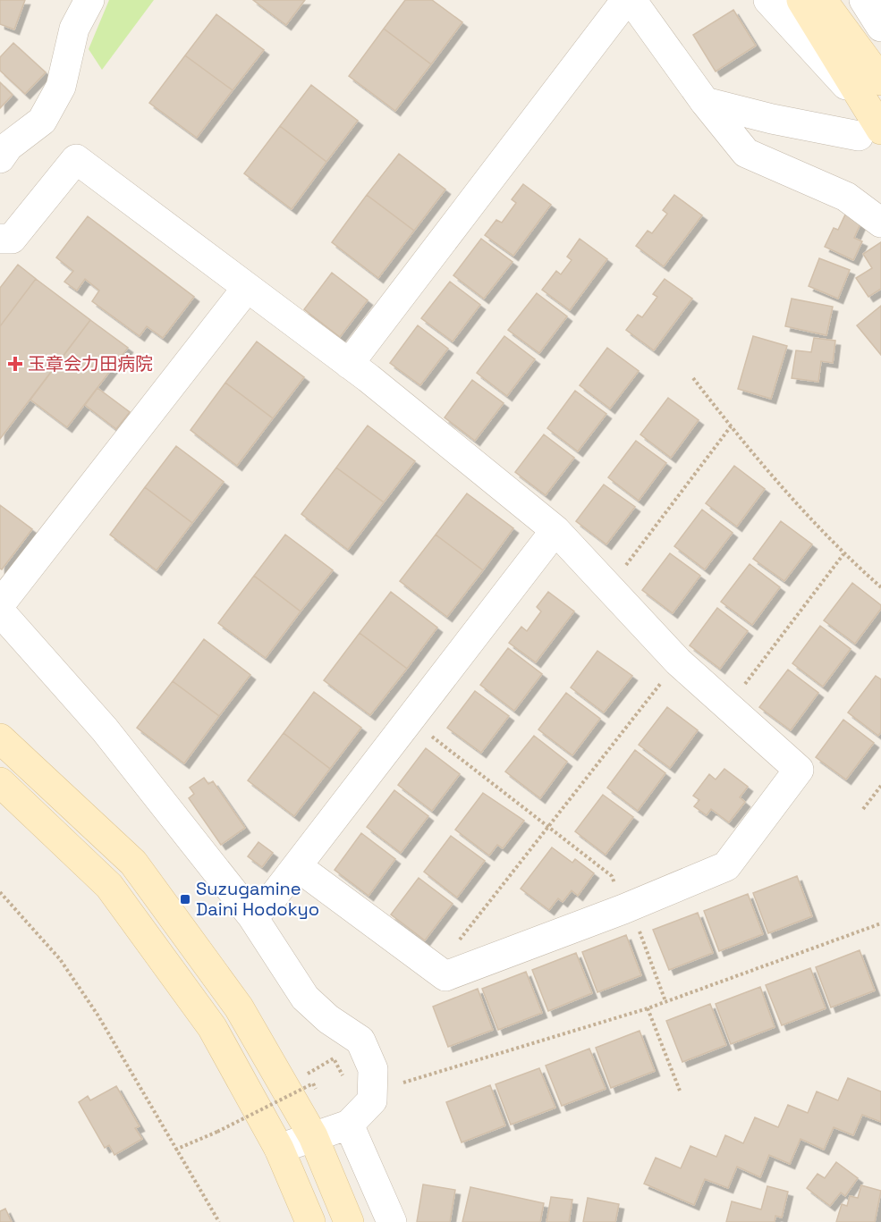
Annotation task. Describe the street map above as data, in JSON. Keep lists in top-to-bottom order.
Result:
{
  "places": {
    "health": ["玉章会力田病院"],
    "transit": ["Suzugamine Daini Hodokyo"]
  }
}
